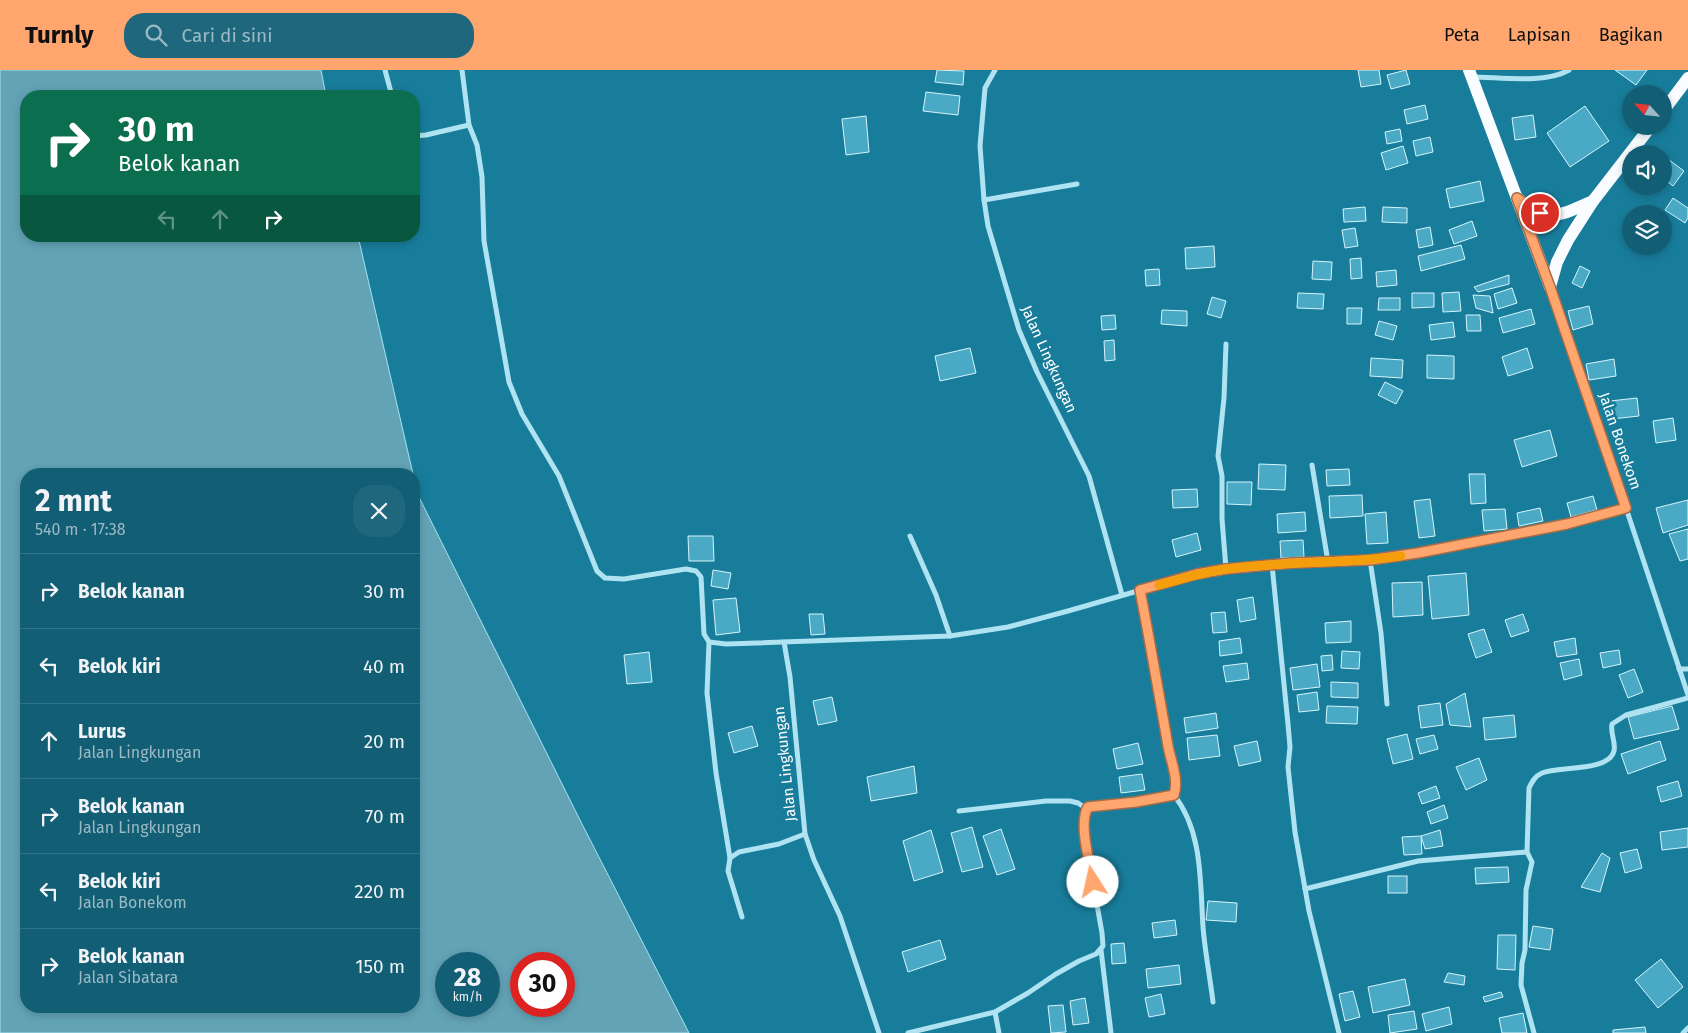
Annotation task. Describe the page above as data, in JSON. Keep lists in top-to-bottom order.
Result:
{
  "streets": {
    "main road": ["Jalan Bonekom"],
    "street": ["Jalan Lingkungan"]
  },
  "north": "top left",
  "page": {
    "header": "Turnly",
    "search": "Cari di sini",
    "nav": ["Peta", "Lapisan", "Bagikan"],
    "turn": ["30 m", "Belok kanan"],
    "heading": ["2 mnt", "540 m · 17:38"],
    "list": [
      {
        "name": "Belok kanan",
        "value": "30 m"
      },
      {
        "name": "Belok kiri",
        "value": "40 m"
      },
      {
        "name": "Lurus",
        "note": "Jalan Lingkungan",
        "value": "20 m"
      },
      {
        "name": "Belok kanan",
        "note": "Jalan Lingkungan",
        "value": "70 m"
      },
      {
        "name": "Belok kiri",
        "note": "Jalan Bonekom",
        "value": "220 m"
      },
      {
        "name": "Belok kanan",
        "note": "Jalan Sibatara",
        "value": "150 m"
      }
    ],
    "speed": "28 km/h",
    "limit": "30"
  }
}
